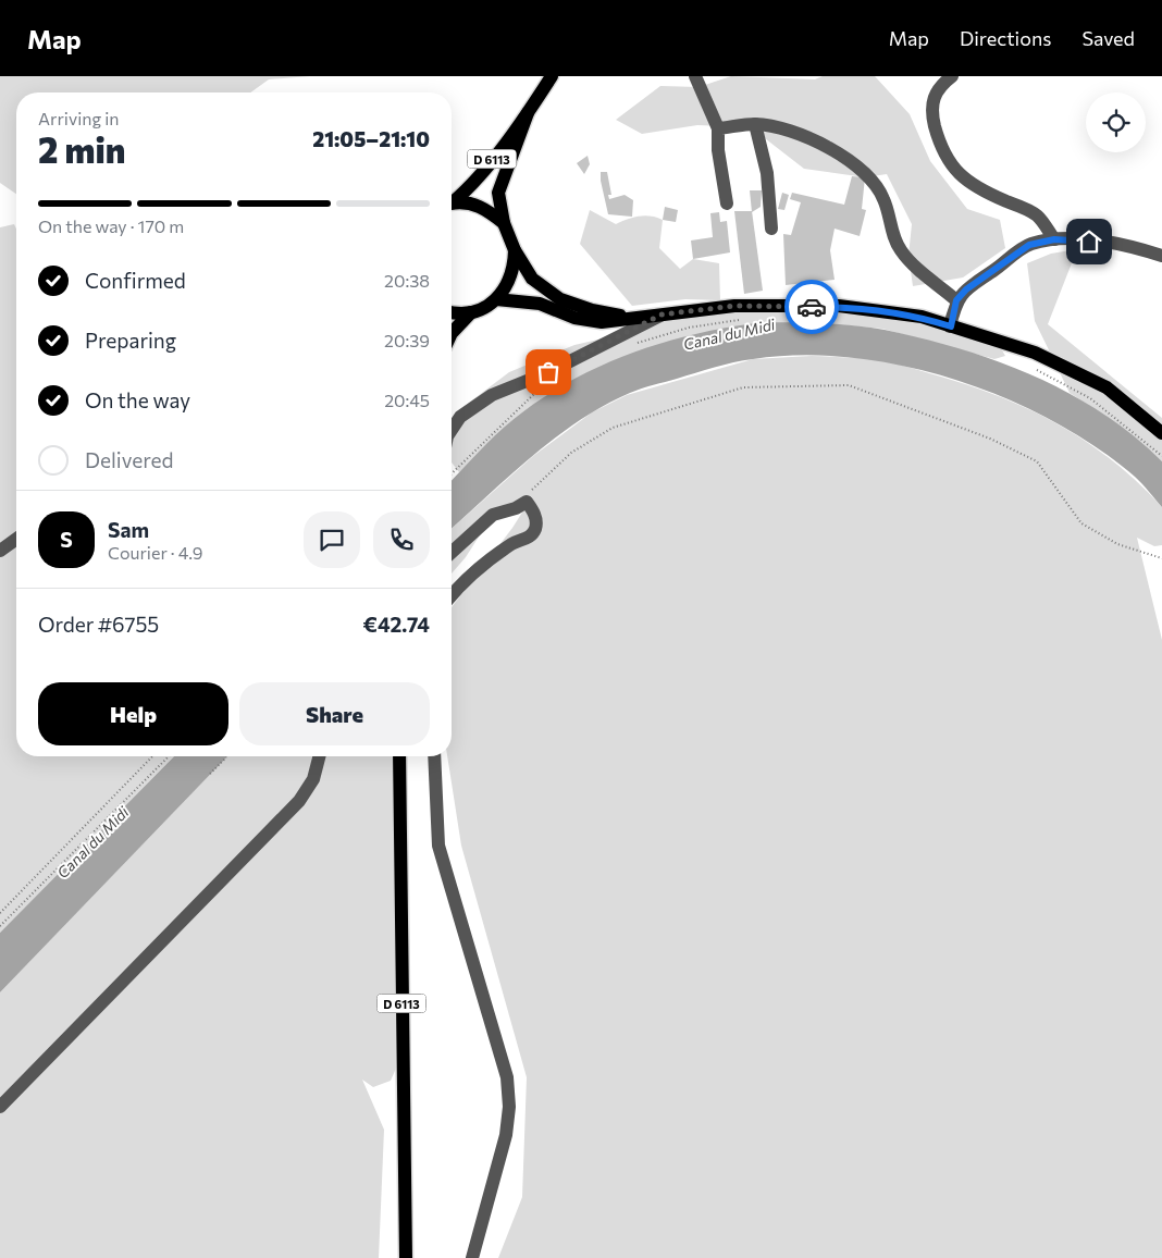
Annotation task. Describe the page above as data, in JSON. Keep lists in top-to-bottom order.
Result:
{
  "streets": {
    "main road": ["D 6113"]
  },
  "water": ["Canal du Midi"],
  "page": {
    "header": "Map",
    "nav": ["Map", "Directions", "Saved"],
    "heading": ["2 min", "Arriving in", "21:05–21:10"],
    "panel": [
      "Sam",
      "Courier · 4.9",
      "Order #6755",
      "€42.74"
    ],
    "bar": "On the way · 170 m",
    "list": [
      ["Confirmed", "20:38"],
      ["Preparing", "20:39"],
      ["On the way", "20:45"],
      "Delivered"
    ],
    "round": "S",
    "buttons": ["Help", "Share"]
  }
}
